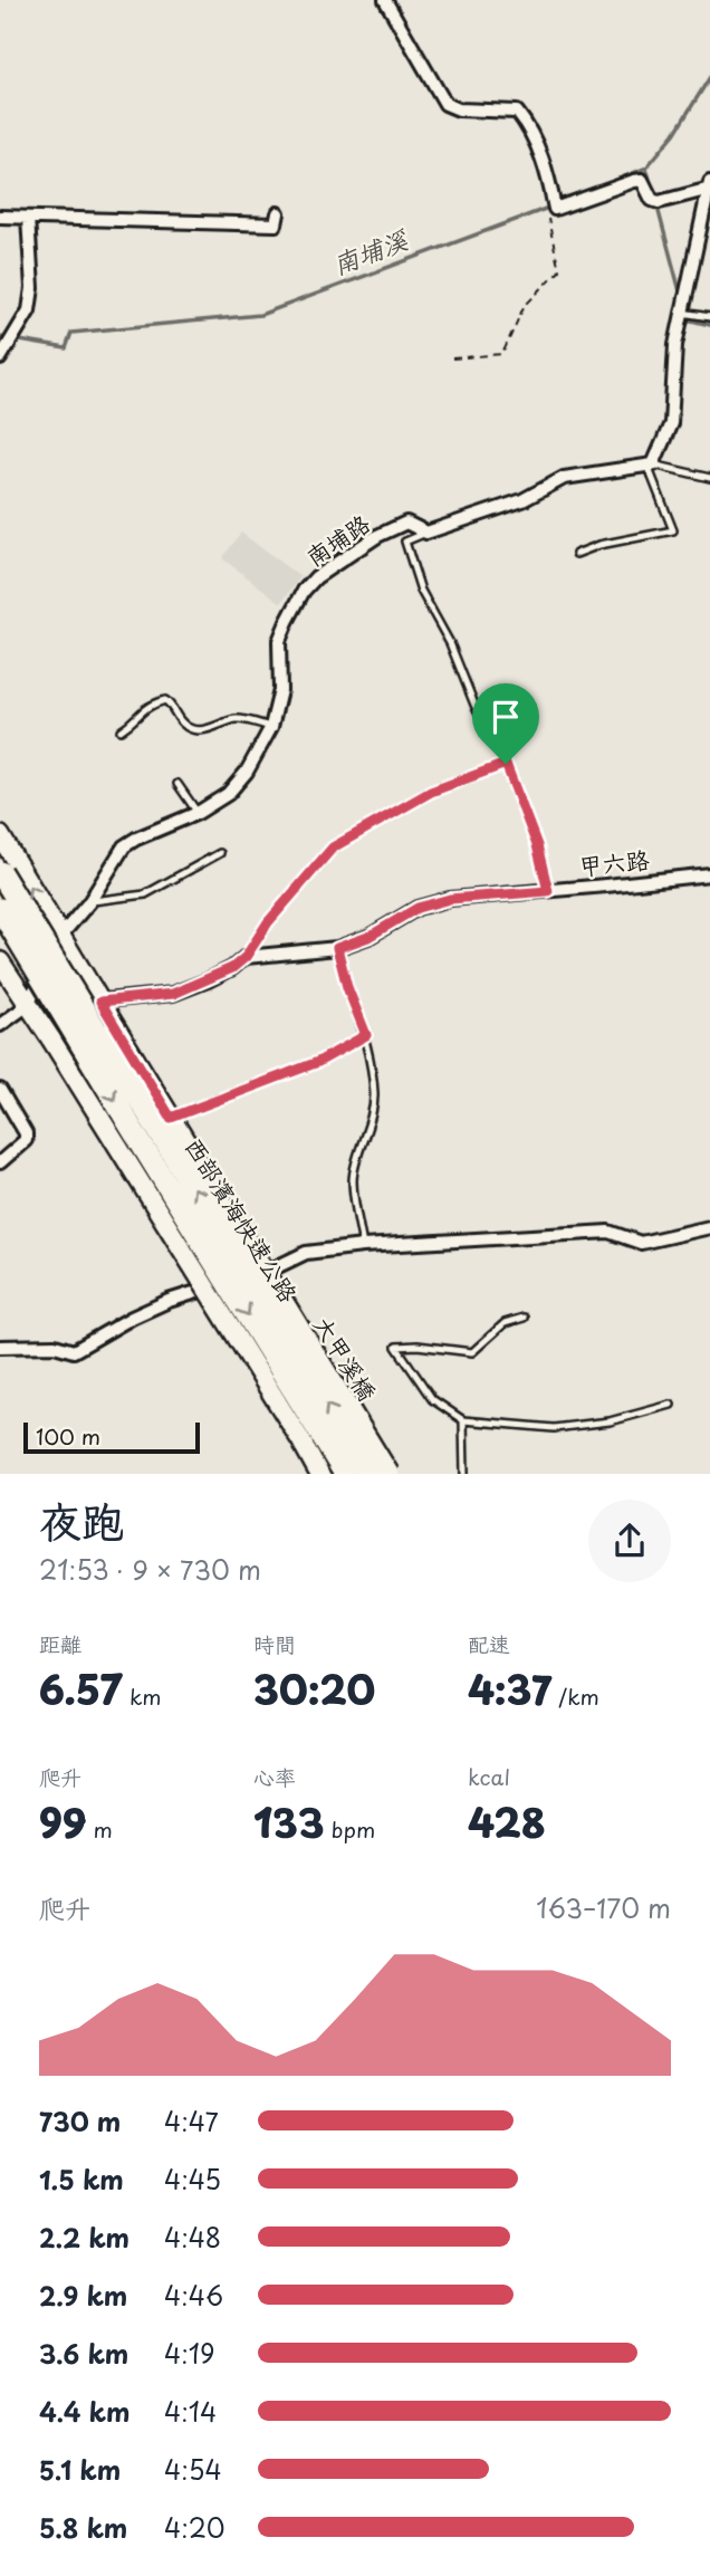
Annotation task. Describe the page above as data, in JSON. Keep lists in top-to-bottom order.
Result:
{
  "streets": {
    "highway": ["西部濱海快速公路"],
    "street": ["南埔路", "甲六路", "大甲溪橋"]
  },
  "crossings": [
    ["南埔路", "甲六路"],
    ["南埔路", "大甲溪橋"],
    ["甲六路", "大甲溪橋"]
  ],
  "water": ["南埔溪"],
  "scale_bar": "100 m",
  "page": {
    "scale": "100 m",
    "heading": ["夜跑", "21:53 · 9 × 730 m"],
    "stats": [
      ["距離", "6.57 km"],
      ["時間", "30:20"],
      ["配速", "4:37 /km"],
      ["爬升", "99 m"],
      ["心率", "133 bpm"],
      ["kcal", "428"]
    ],
    "chart": ["爬升", "163–170 m"],
    "list": [
      {
        "name": "730 m",
        "note": "4:47"
      },
      {
        "name": "1.5 km",
        "note": "4:45"
      },
      {
        "name": "2.2 km",
        "note": "4:48"
      },
      {
        "name": "2.9 km",
        "note": "4:46"
      },
      {
        "name": "3.6 km",
        "note": "4:19"
      },
      {
        "name": "4.4 km",
        "note": "4:14"
      },
      {
        "name": "5.1 km",
        "note": "4:54"
      },
      {
        "name": "5.8 km",
        "note": "4:20"
      }
    ]
  }
}
